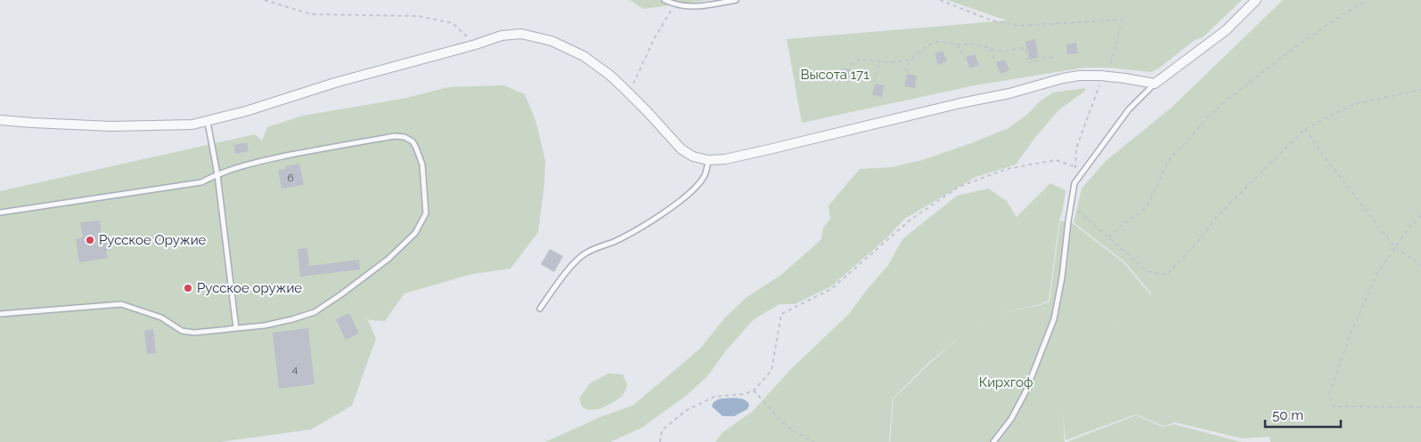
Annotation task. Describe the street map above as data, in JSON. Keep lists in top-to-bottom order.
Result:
{
  "parks": ["Высота 171", "Кирхгоф"],
  "places": ["Русское Оружие", "Русское оружие"],
  "house_numbers": ["6", "4"],
  "scale_bar": "50 m"
}
